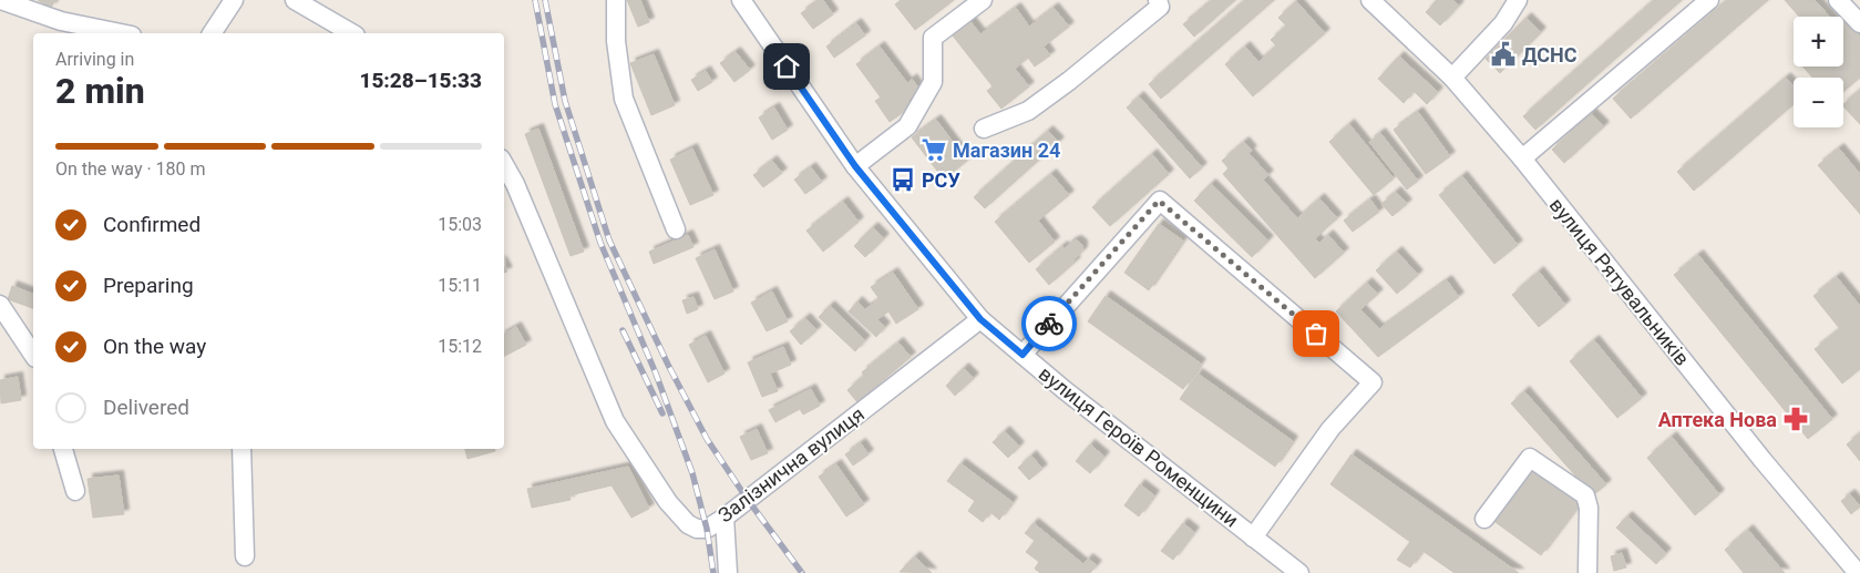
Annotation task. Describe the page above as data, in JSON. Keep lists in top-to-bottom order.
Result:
{
  "streets": {
    "street": ["вулиця Рятувальників", "вулиця Героїв Роменщини", "Залізнична вулиця"]
  },
  "crossings": [
    ["вулиця Героїв Роменщини", "Залізнична вулиця"]
  ],
  "places": {
    "public building": ["ДСНС"],
    "supermarket": ["Магазин 24"],
    "bus stop": ["РСУ"],
    "pharmacy": ["Аптека Нова"]
  },
  "page": {
    "map_buttons": ["+", "−"],
    "heading": ["2 min", "Arriving in", "15:28–15:33"],
    "bar": "On the way · 180 m",
    "list": [
      ["Confirmed", "15:03"],
      ["Preparing", "15:11"],
      ["On the way", "15:12"],
      "Delivered"
    ]
  }
}
